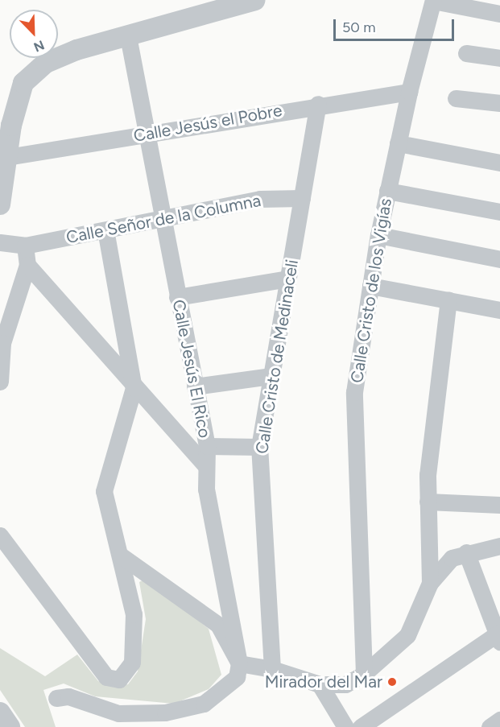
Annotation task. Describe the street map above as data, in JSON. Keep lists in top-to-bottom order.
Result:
{
  "streets": {
    "street": [
      "Calle Jesús el Pobre",
      "Calle Señor de la Columna",
      "Calle Cristo de los Vigías",
      "Calle Cristo de Medinaceli",
      "Calle Jesús El Rico"
    ]
  },
  "crossings": [
    ["Calle Jesús el Pobre", "Calle Cristo de los Vigías"],
    ["Calle Jesús el Pobre", "Calle Cristo de Medinaceli"],
    ["Calle Jesús el Pobre", "Calle Jesús El Rico"],
    ["Calle Señor de la Columna", "Calle Cristo de Medinaceli"],
    ["Calle Señor de la Columna", "Calle Jesús El Rico"]
  ],
  "places": ["Mirador del Mar"],
  "scale_bar": "50 m",
  "north": "bottom right"
}
